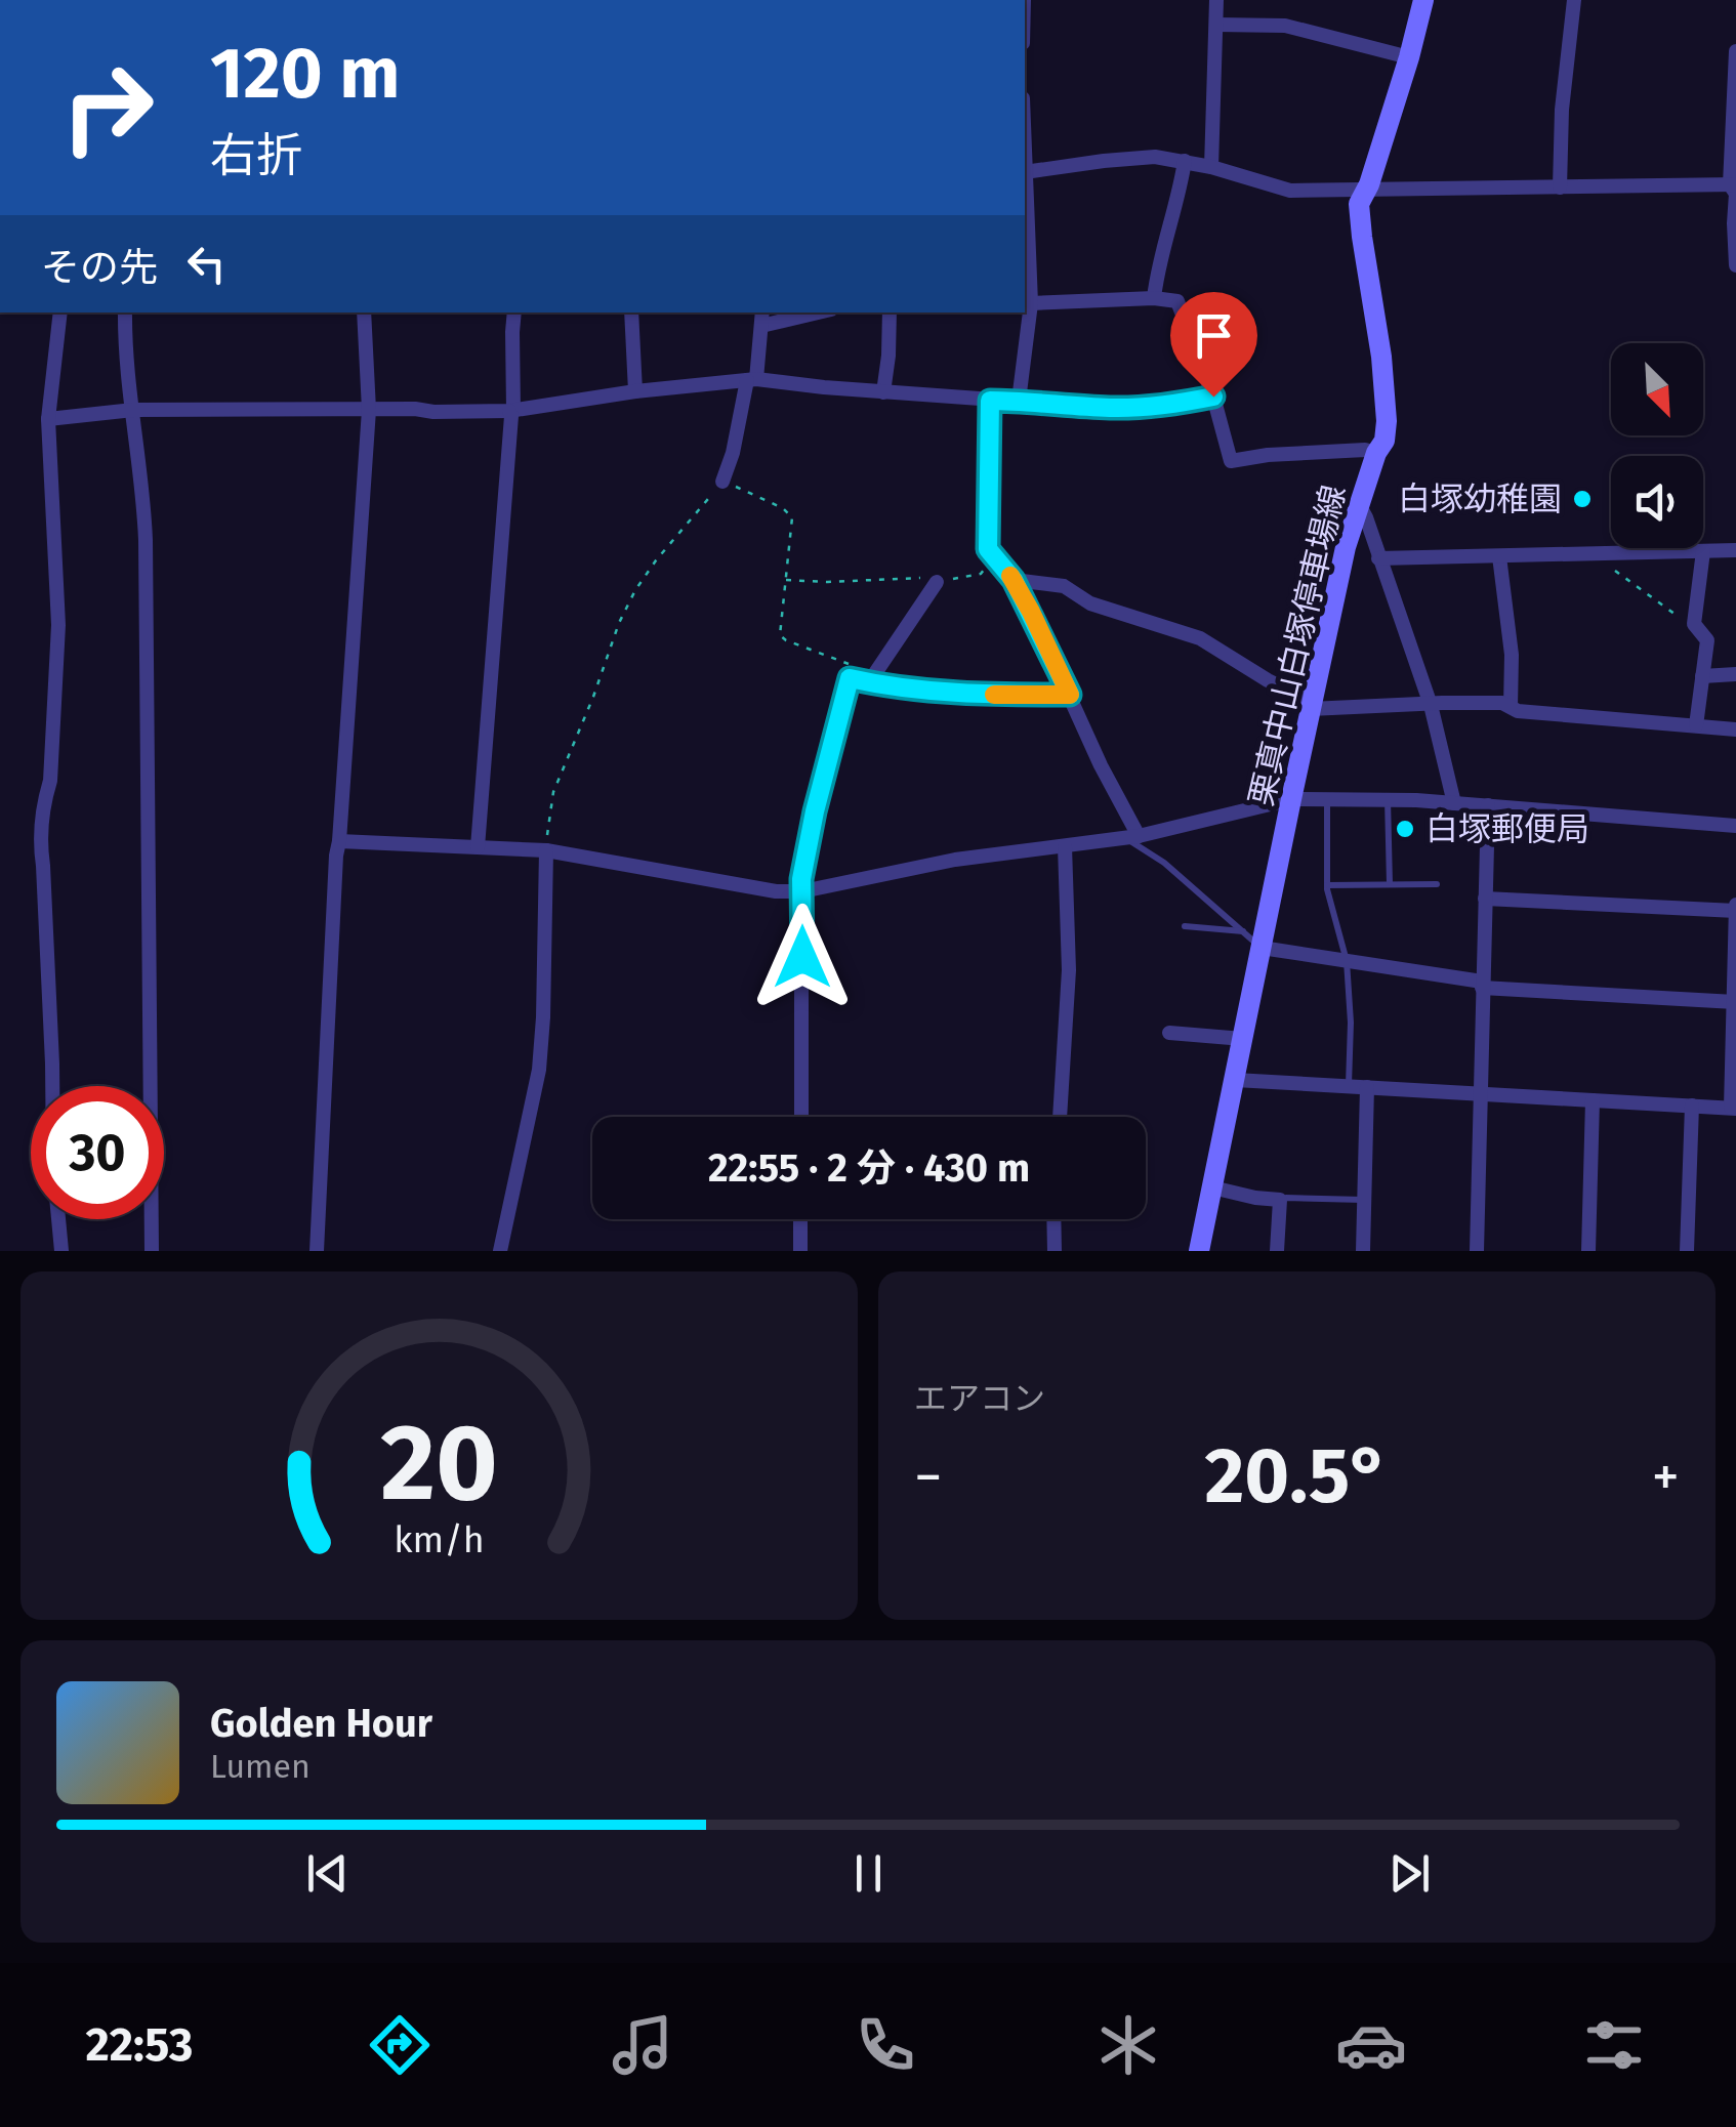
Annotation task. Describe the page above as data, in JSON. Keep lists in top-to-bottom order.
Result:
{
  "streets": {
    "main road": ["栗真中山白塚停車場線"]
  },
  "places": ["白塚幼稚園", "白塚郵便局"],
  "north": "bottom right",
  "page": {
    "turn": ["120 m", "右折"],
    "then": "その先",
    "limit": "30",
    "trip": "22:55 · 2 分 · 430 m",
    "tile": "エアコン",
    "heat": ["−", "20.5°", "+"],
    "song": ["Golden Hour", "Lumen"],
    "tabs": "22:53",
    "gauge": ["20", "km/h"]
  }
}
